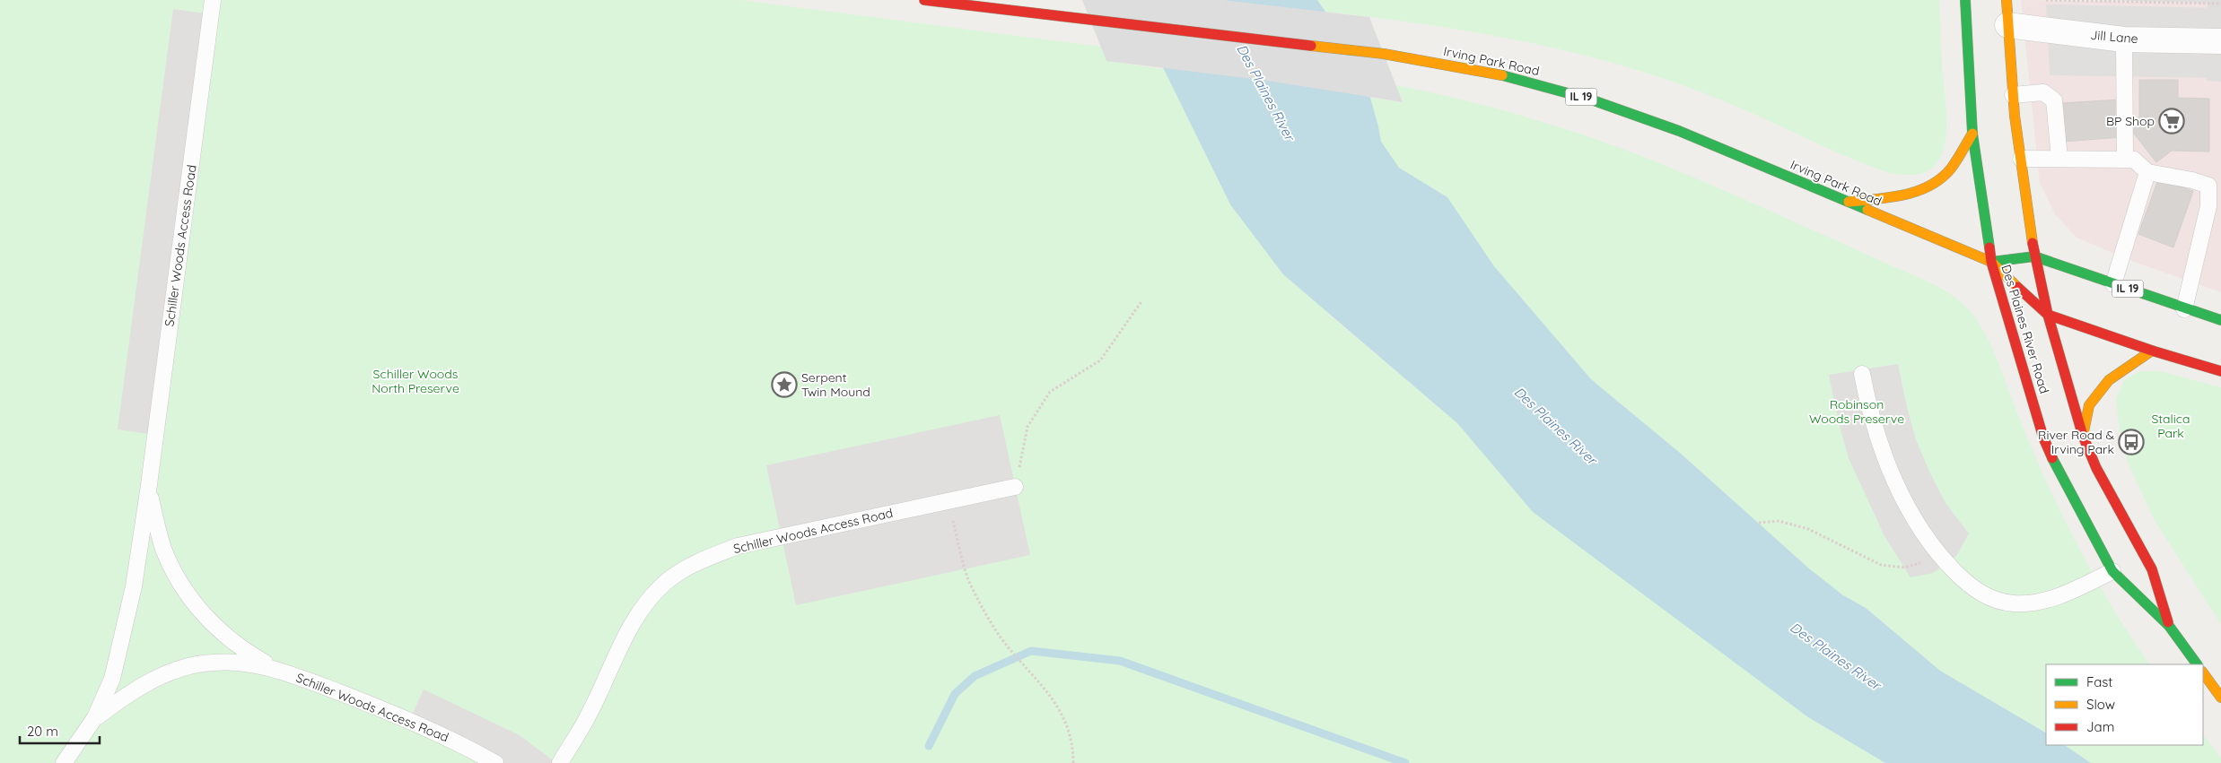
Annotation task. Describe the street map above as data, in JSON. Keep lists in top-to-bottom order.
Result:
{
  "streets": {
    "main road": ["Irving Park Road", "IL 19", "Des Plaines River Road"],
    "street": ["Jill Lane"],
    "lane": ["Schiller Woods Access Road"]
  },
  "crossings": [
    ["Jill Lane", "Des Plaines River Road"],
    ["Irving Park Road", "Des Plaines River Road"]
  ],
  "water": ["Des Plaines River"],
  "parks": ["Schiller Woods North Preserve", "Robinson Woods Preserve", "Stalica Park"],
  "places": {
    "supermarket": ["BP Shop"],
    "place": ["Serpent Twin Mound"],
    "bus stop": ["River Road & Irving Park"]
  },
  "legend": ["Fast", "Slow", "Jam"],
  "scale_bar": "20 m"
}
